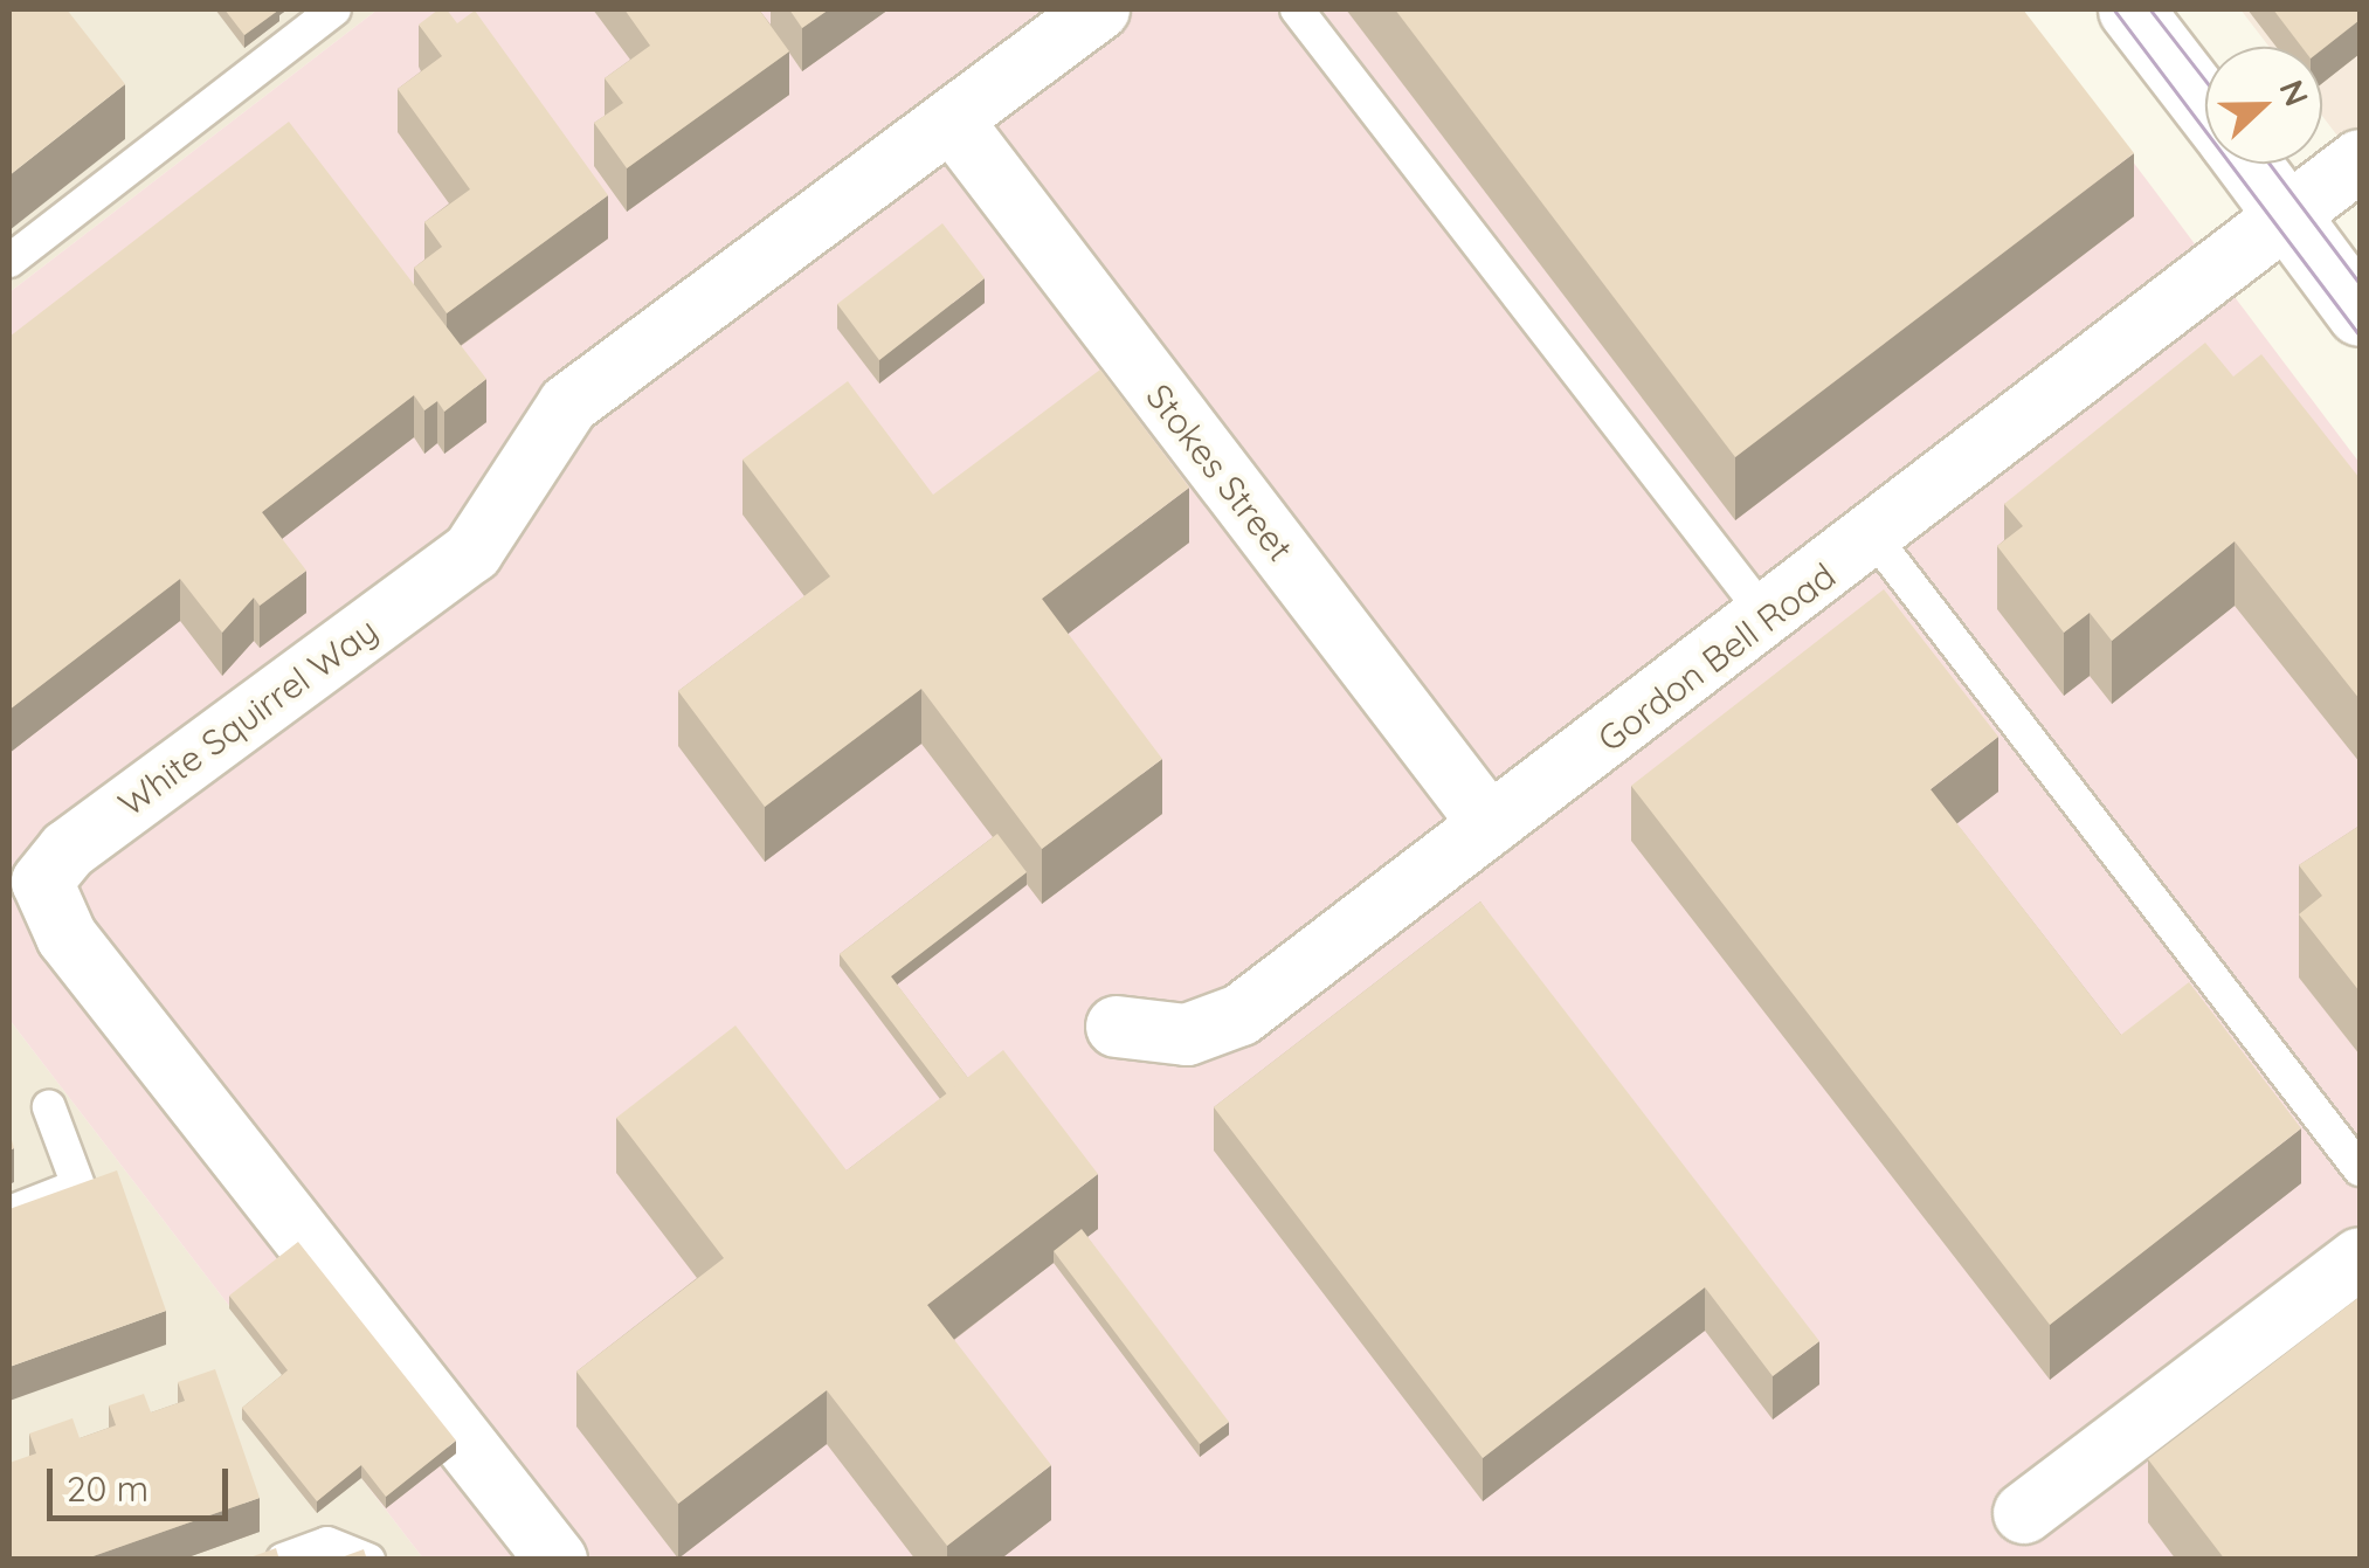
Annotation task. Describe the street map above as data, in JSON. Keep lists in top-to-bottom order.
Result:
{
  "streets": {
    "street": ["Stokes Street", "Gordon Bell Road", "White Squirrel Way"]
  },
  "crossings": [
    ["Stokes Street", "Gordon Bell Road"],
    ["Stokes Street", "White Squirrel Way"]
  ],
  "scale_bar": "20 m",
  "north": "right"
}
